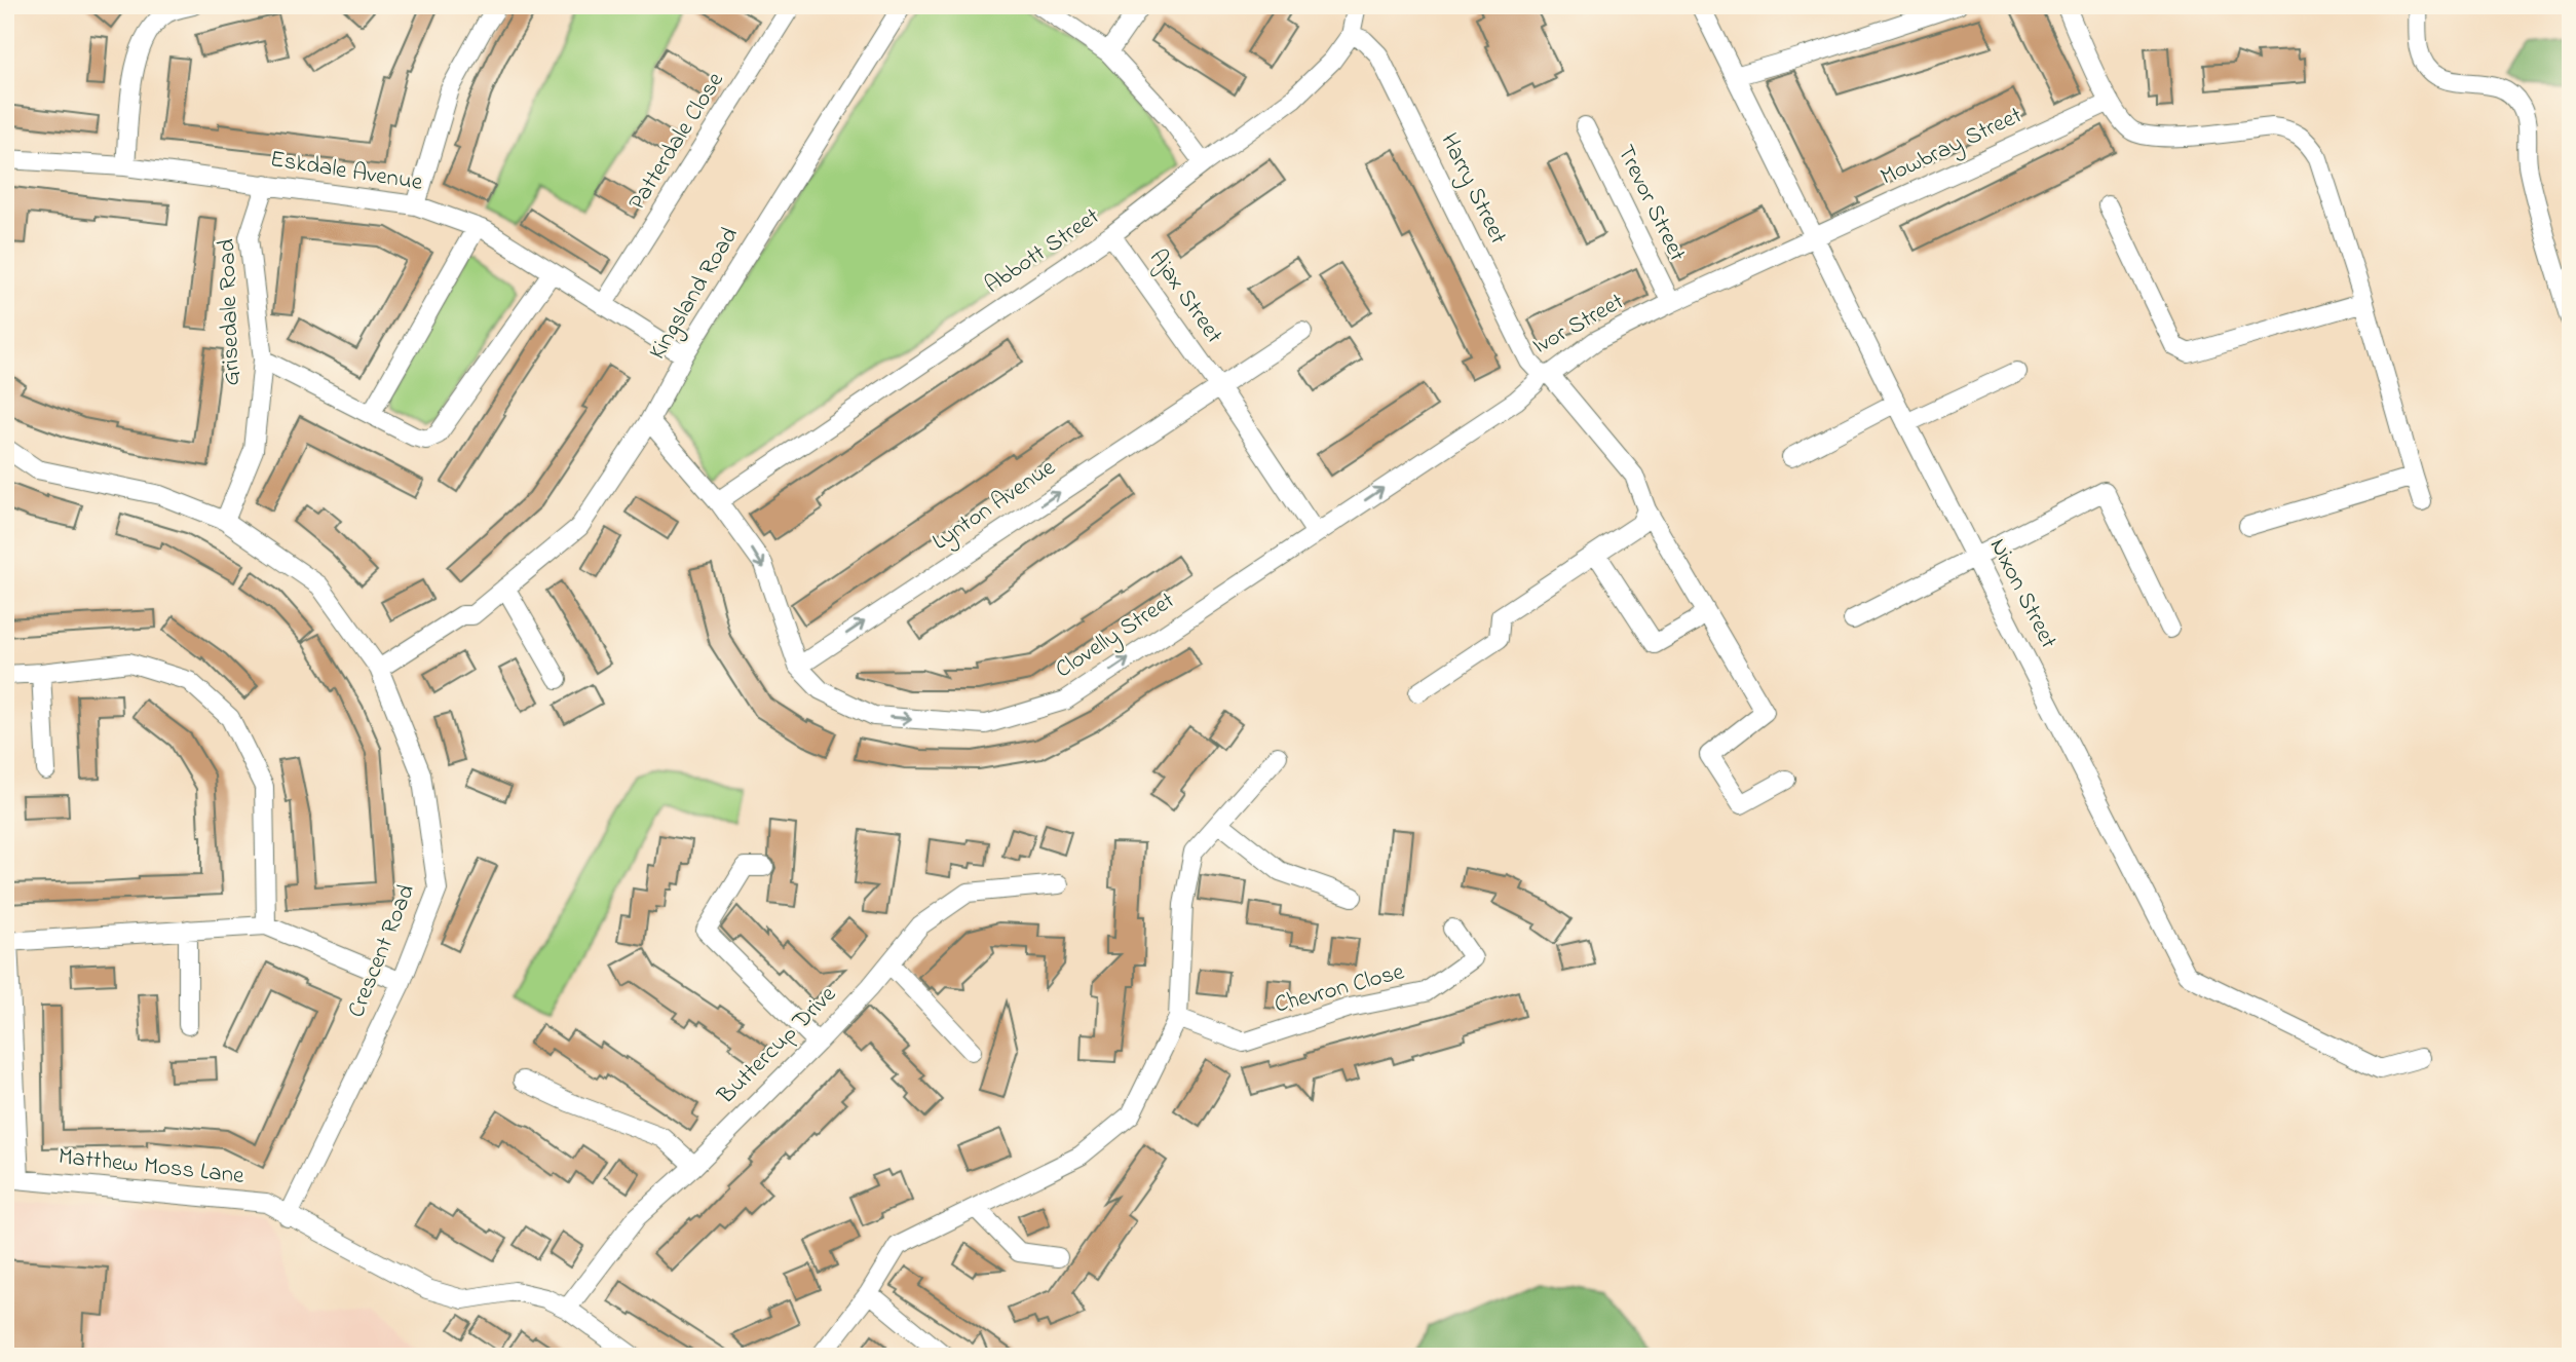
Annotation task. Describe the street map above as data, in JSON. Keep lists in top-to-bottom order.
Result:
{
  "streets": {
    "street": [
      "Patterdale Close",
      "Mowbray Street",
      "Eskdale Avenue",
      "Harry Street",
      "Trevor Street",
      "Abbott Street",
      "Kingsland Road",
      "Ajax Street",
      "Grisedale Road",
      "Ivor Street",
      "Lynton Avenue",
      "Nixon Street",
      "Clovelly Street",
      "Crescent Road",
      "Chevron Close",
      "Buttercup Drive",
      "Matthew Moss Lane"
    ]
  },
  "crossings": [
    ["Patterdale Close", "Eskdale Avenue"],
    ["Mowbray Street", "Ivor Street"],
    ["Mowbray Street", "Nixon Street"],
    ["Eskdale Avenue", "Kingsland Road"],
    ["Eskdale Avenue", "Grisedale Road"],
    ["Harry Street", "Abbott Street"],
    ["Harry Street", "Ivor Street"],
    ["Trevor Street", "Ivor Street"],
    ["Abbott Street", "Ajax Street"],
    ["Abbott Street", "Clovelly Street"],
    ["Kingsland Road", "Clovelly Street"],
    ["Kingsland Road", "Crescent Road"],
    ["Ajax Street", "Ivor Street"],
    ["Ajax Street", "Lynton Avenue"],
    ["Ajax Street", "Clovelly Street"],
    ["Grisedale Road", "Crescent Road"],
    ["Ivor Street", "Nixon Street"],
    ["Ivor Street", "Clovelly Street"],
    ["Lynton Avenue", "Clovelly Street"],
    ["Crescent Road", "Matthew Moss Lane"],
    ["Buttercup Drive", "Matthew Moss Lane"]
  ],
  "one_way": ["Ivor Street", "Lynton Avenue"]
}
